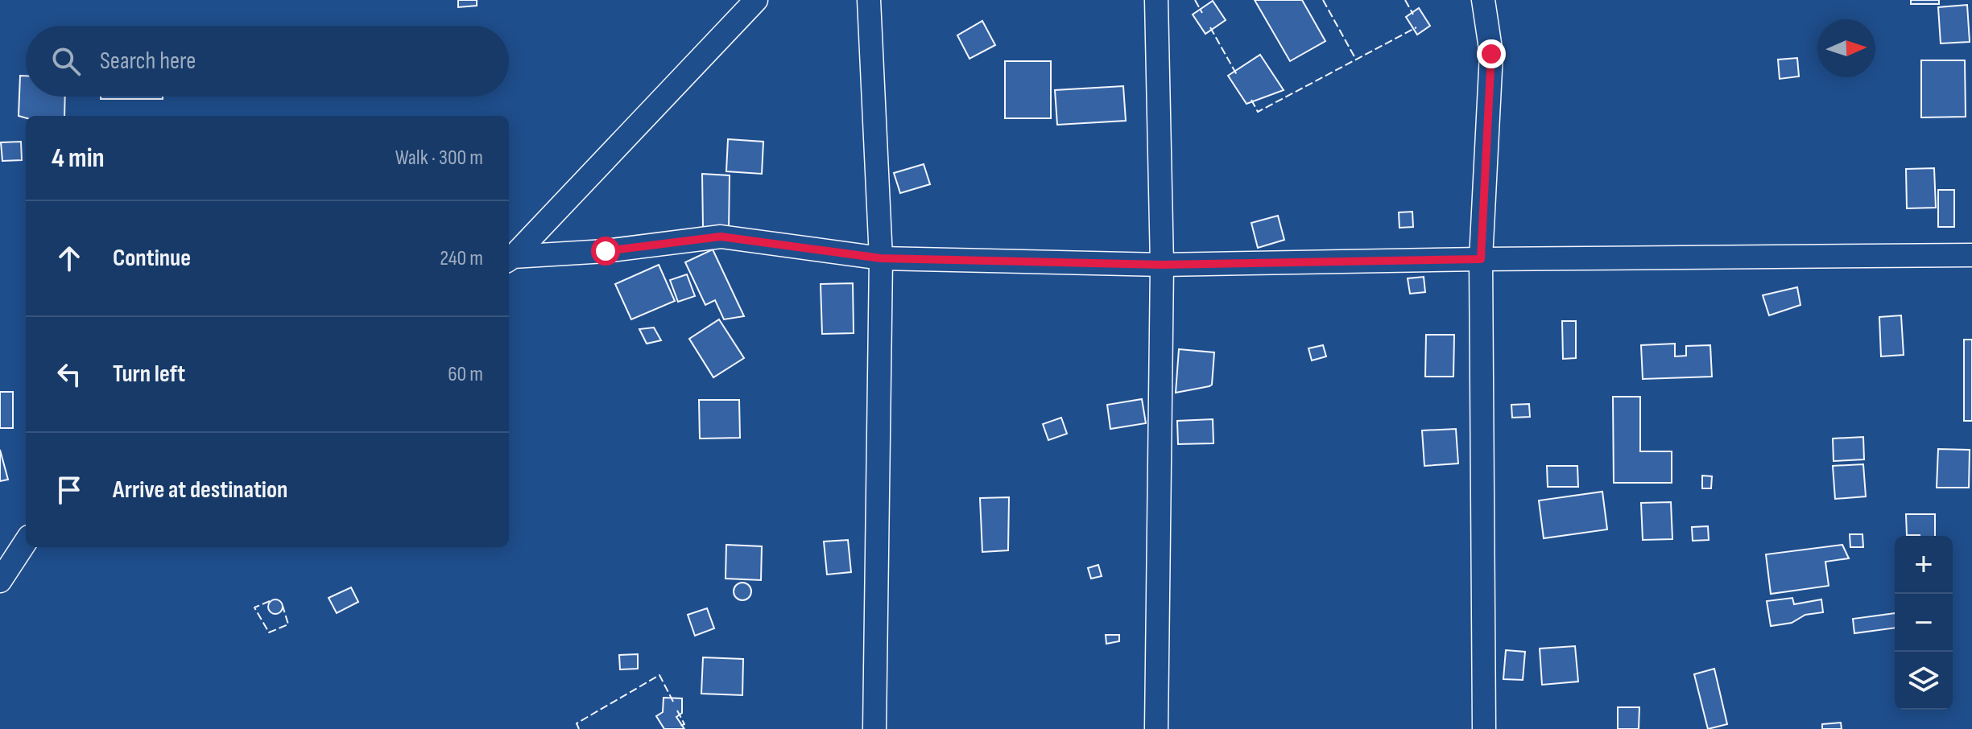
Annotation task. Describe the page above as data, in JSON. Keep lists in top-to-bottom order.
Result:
{
  "north": "right",
  "page": {
    "search": "Search here",
    "heading": ["4 min", "Walk · 300 m"],
    "list": [
      ["Continue", "240 m"],
      ["Turn left", "60 m"],
      "Arrive at destination"
    ],
    "map_buttons": ["+", "−"]
  }
}
